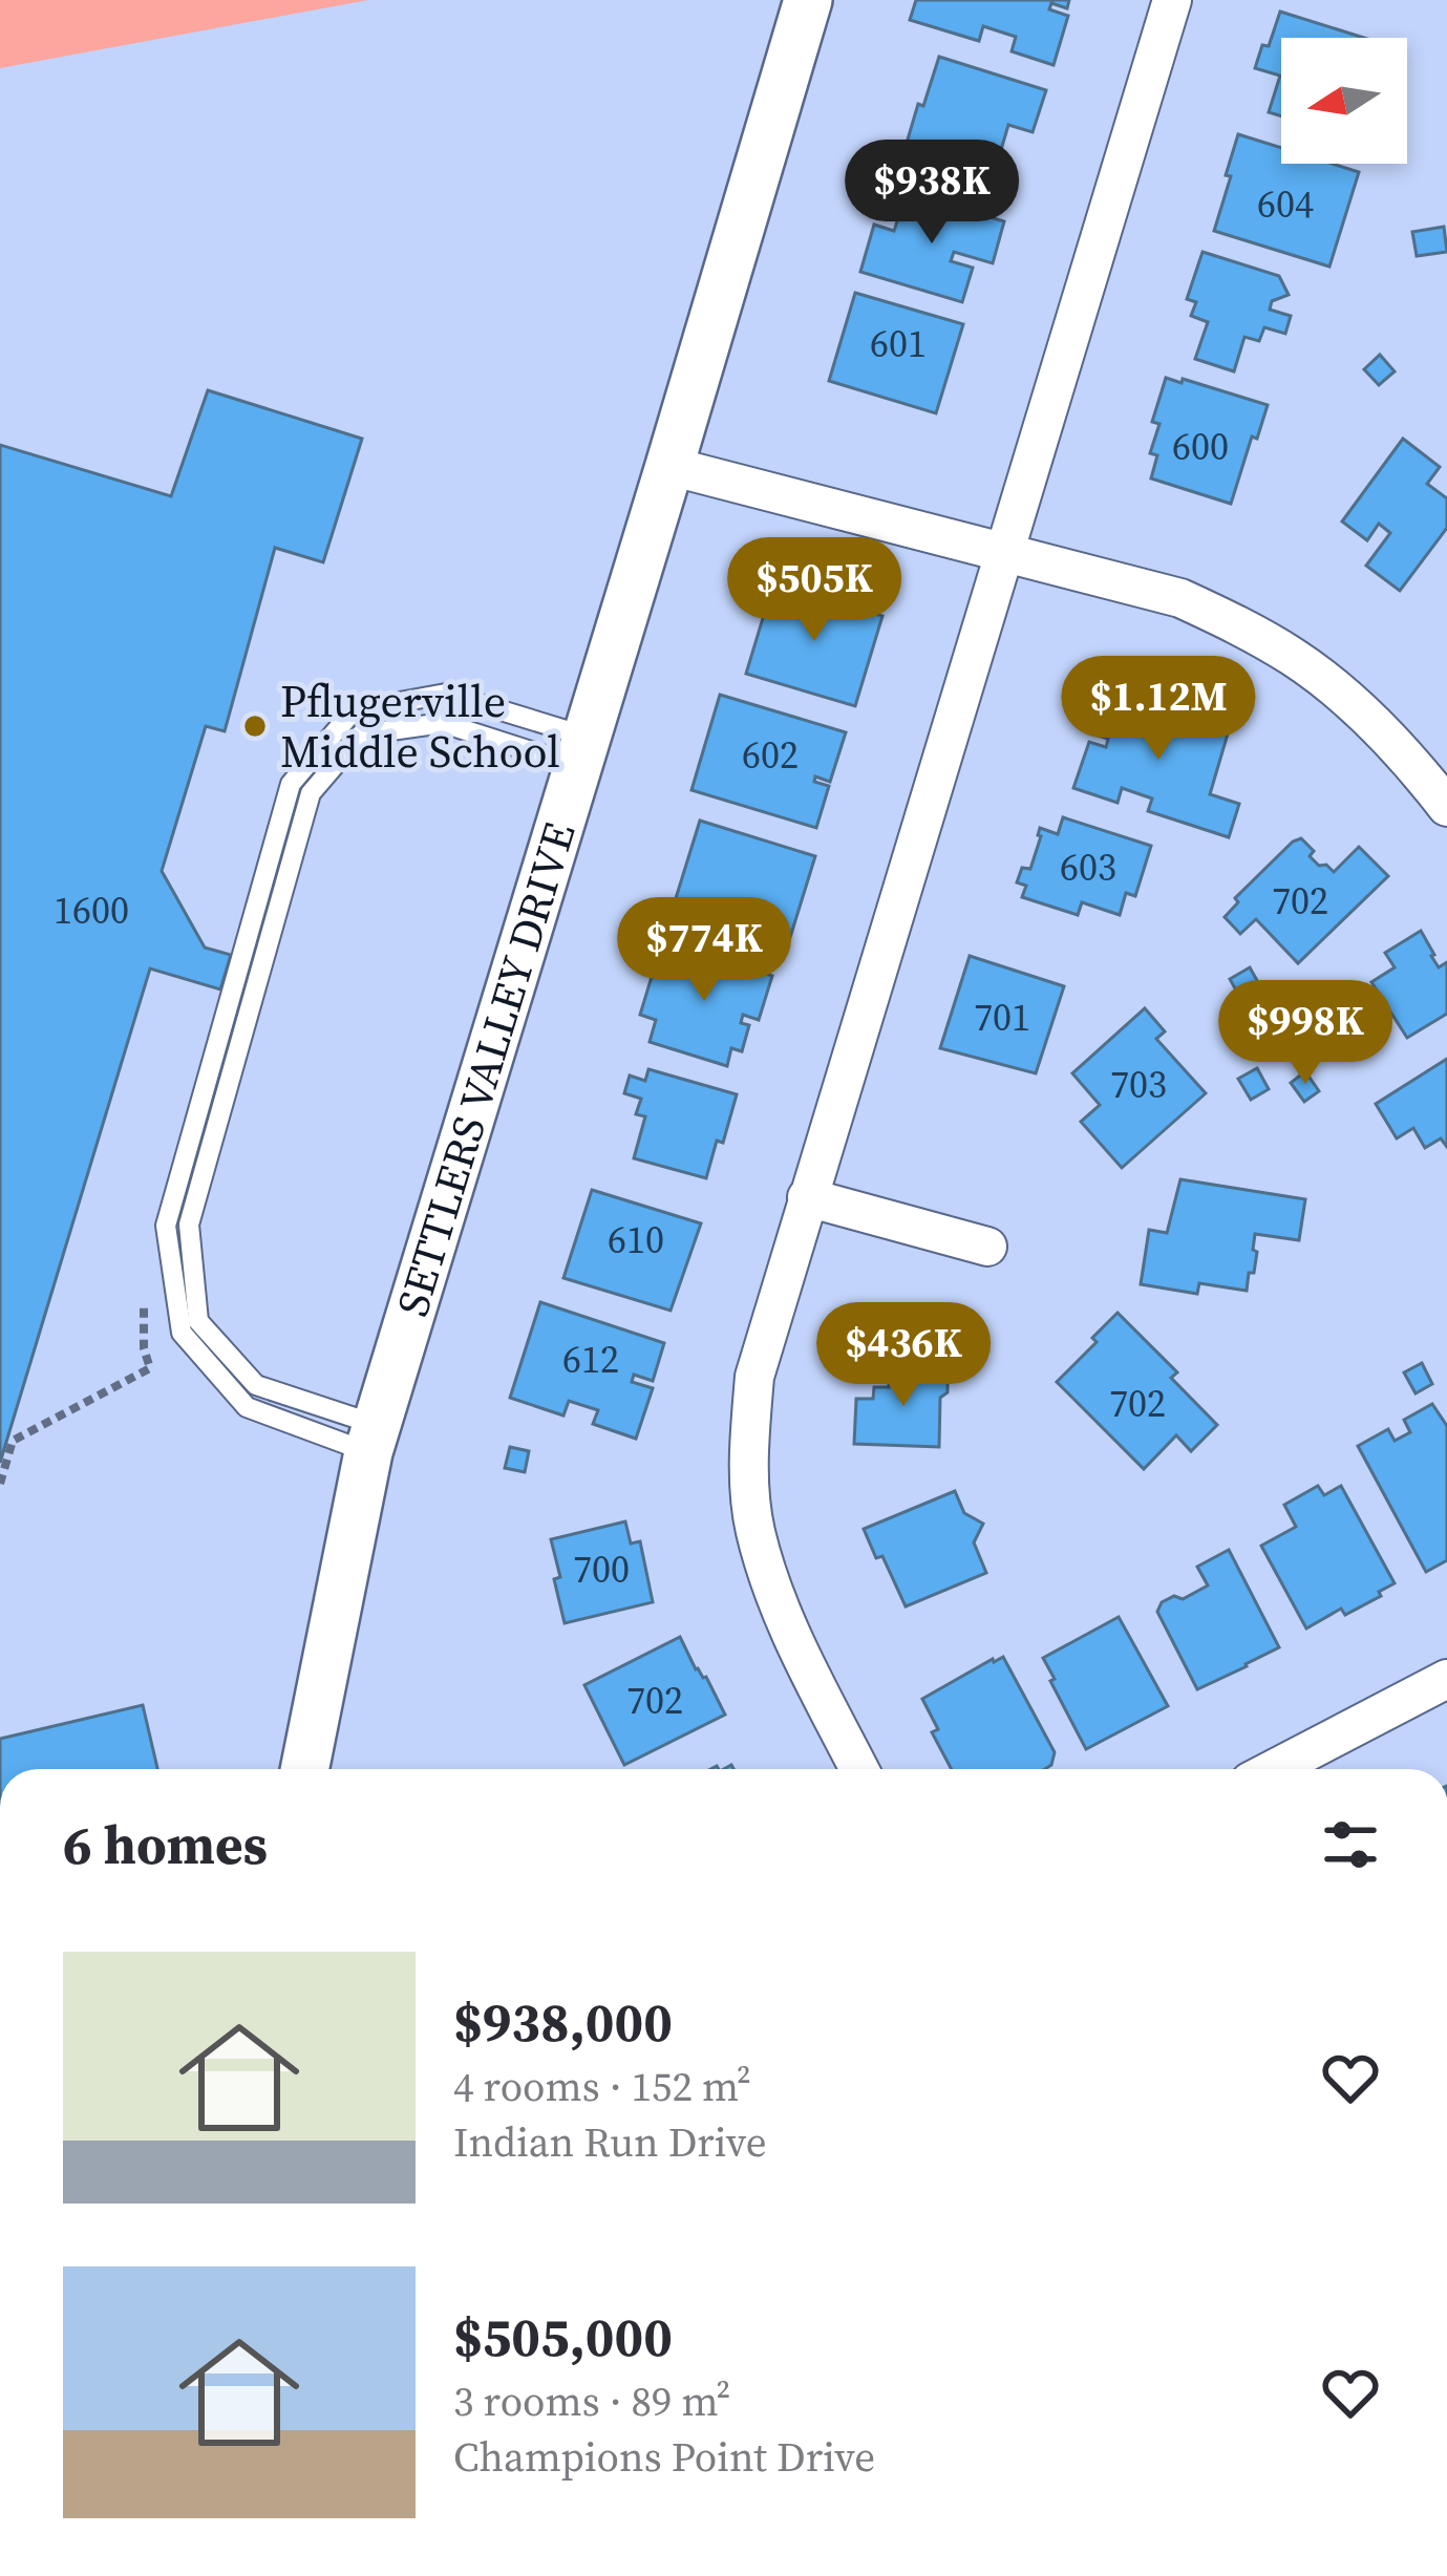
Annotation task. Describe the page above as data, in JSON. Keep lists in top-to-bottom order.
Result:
{
  "streets": {
    "street": ["SETTLERS VALLEY DRIVE"]
  },
  "places": ["Pflugerville Middle School"],
  "house_numbers": [
    "604",
    "601",
    "600",
    "602",
    "603",
    "702",
    "1600",
    "701",
    "703",
    "610",
    "612",
    "702",
    "700",
    "702"
  ],
  "north": "left",
  "page": {
    "price": [
      "$938K",
      "$505K",
      "$1.12M",
      "$774K",
      "$998K",
      "$436K"
    ],
    "heading": "6 homes",
    "list": [
      {
        "name": "$938,000",
        "note": "4 rooms · 152 m² · Indian Run Drive"
      },
      {
        "name": "$505,000",
        "note": "3 rooms · 89 m² · Champions Point Drive"
      }
    ]
  }
}
